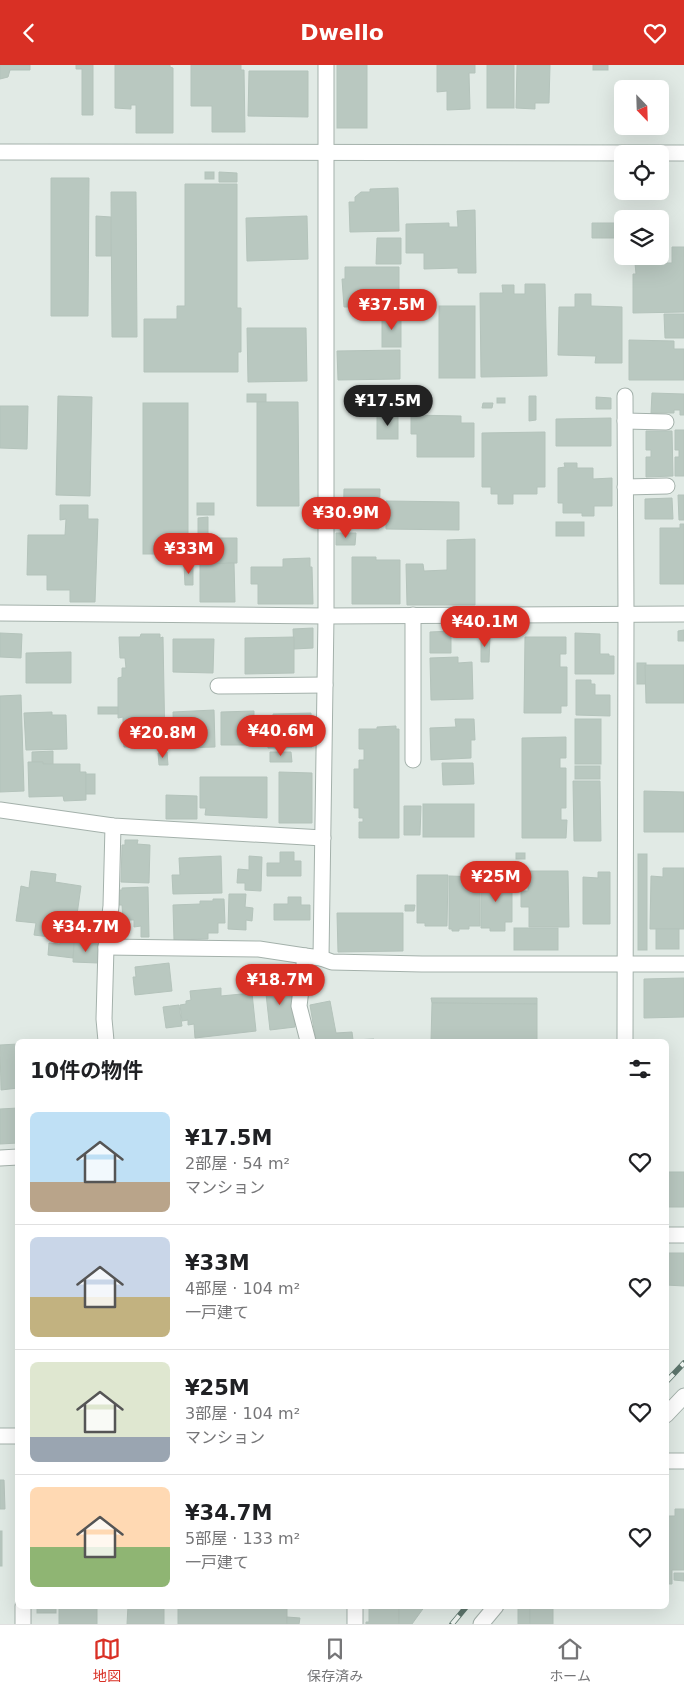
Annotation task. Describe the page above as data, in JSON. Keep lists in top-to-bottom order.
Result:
{
  "north": "bottom right",
  "page": {
    "header": "Dwello",
    "price": [
      "¥37.5M",
      "¥17.5M",
      "¥30.9M",
      "¥33M",
      "¥40.1M",
      "¥40.6M",
      "¥20.8M",
      "¥25M",
      "¥34.7M",
      "¥18.7M"
    ],
    "heading": "10件の物件",
    "list": [
      {
        "name": "¥17.5M",
        "note": "2部屋 · 54 m² · マンション"
      },
      {
        "name": "¥33M",
        "note": "4部屋 · 104 m² · 一戸建て"
      },
      {
        "name": "¥25M",
        "note": "3部屋 · 104 m² · マンション"
      },
      {
        "name": "¥34.7M",
        "note": "5部屋 · 133 m² · 一戸建て"
      }
    ],
    "tabs": ["地図", "保存済み", "ホーム"]
  }
}
